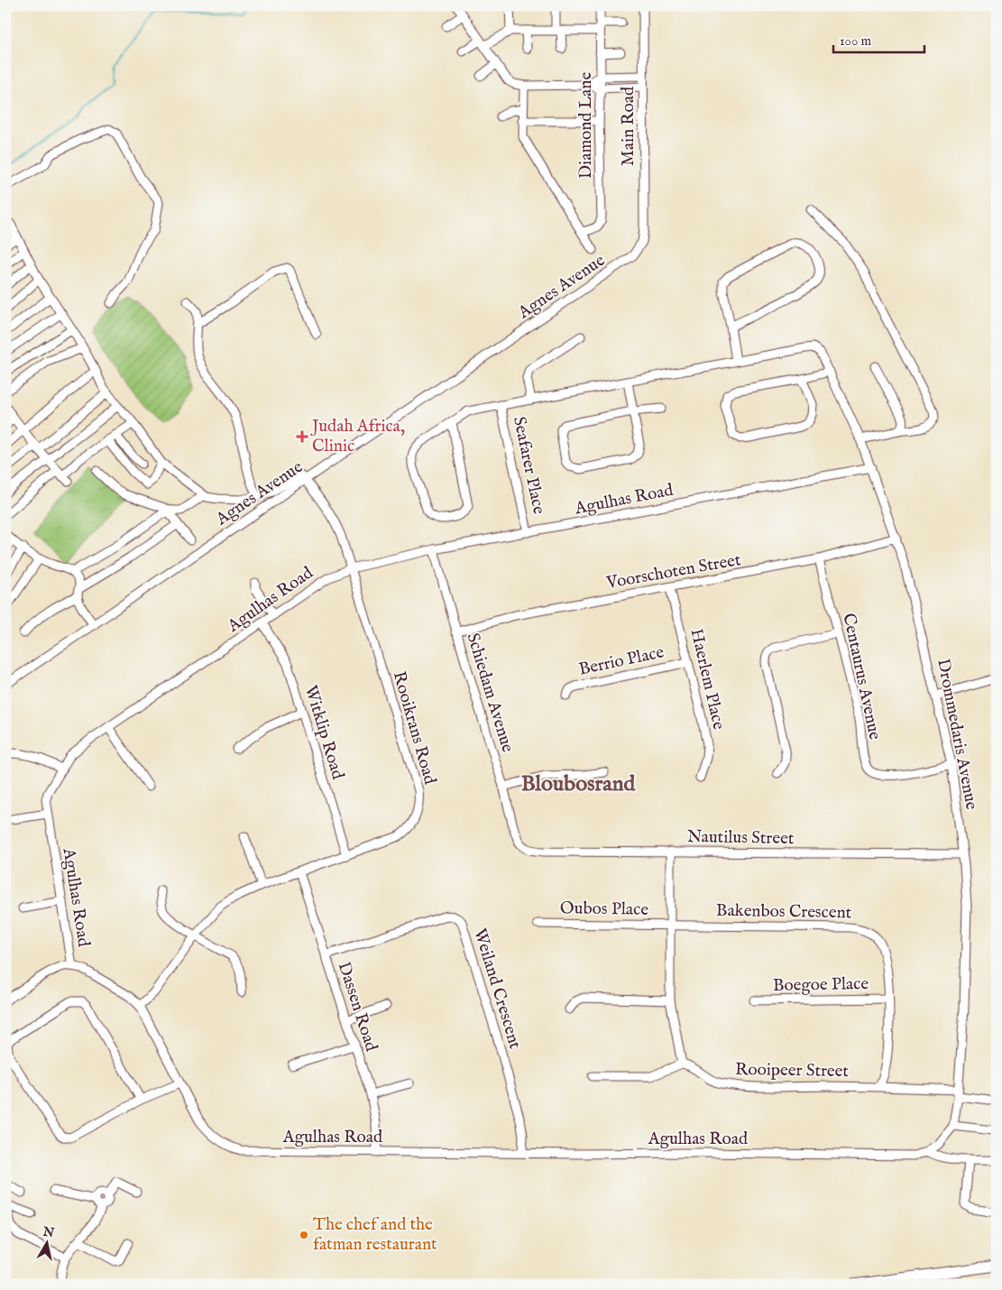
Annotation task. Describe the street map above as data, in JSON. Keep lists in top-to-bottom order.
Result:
{
  "streets": {
    "street": [
      "Diamond Lane",
      "Main Road",
      "Agnes Avenue",
      "Seafarer Place",
      "Agulhas Road",
      "Voorschoten Street",
      "Berrio Place",
      "Centaurus Avenue",
      "Haerlem Place",
      "Schiedam Avenue",
      "Rooikrans Road",
      "Witklip Road",
      "Drommedaris Avenue",
      "Nautilus Street",
      "Oubos Place",
      "Bakenbos Crescent",
      "Boegoe Place",
      "Weiland Crescent",
      "Dassen Road",
      "Rooipeer Street"
    ]
  },
  "crossings": [
    ["Main Road", "Agnes Avenue"],
    ["Agnes Avenue", "Rooikrans Road"],
    ["Seafarer Place", "Agulhas Road"],
    ["Agulhas Road", "Schiedam Avenue"],
    ["Agulhas Road", "Rooikrans Road"],
    ["Agulhas Road", "Witklip Road"],
    ["Agulhas Road", "Drommedaris Avenue"],
    ["Agulhas Road", "Weiland Crescent"],
    ["Agulhas Road", "Dassen Road"],
    ["Voorschoten Street", "Centaurus Avenue"],
    ["Voorschoten Street", "Haerlem Place"],
    ["Voorschoten Street", "Schiedam Avenue"],
    ["Voorschoten Street", "Drommedaris Avenue"],
    ["Berrio Place", "Haerlem Place"],
    ["Centaurus Avenue", "Drommedaris Avenue"],
    ["Schiedam Avenue", "Nautilus Street"],
    ["Rooikrans Road", "Witklip Road"],
    ["Rooikrans Road", "Dassen Road"],
    ["Drommedaris Avenue", "Nautilus Street"],
    ["Drommedaris Avenue", "Rooipeer Street"],
    ["Oubos Place", "Bakenbos Crescent"],
    ["Bakenbos Crescent", "Boegoe Place"],
    ["Bakenbos Crescent", "Rooipeer Street"],
    ["Weiland Crescent", "Dassen Road"]
  ],
  "districts": ["Bloubosrand"],
  "places": {
    "health": ["Judah Africa, Clinic"],
    "other": ["The chef and the fatman restaurant"]
  },
  "scale_bar": "100 m",
  "north": "top"
}
